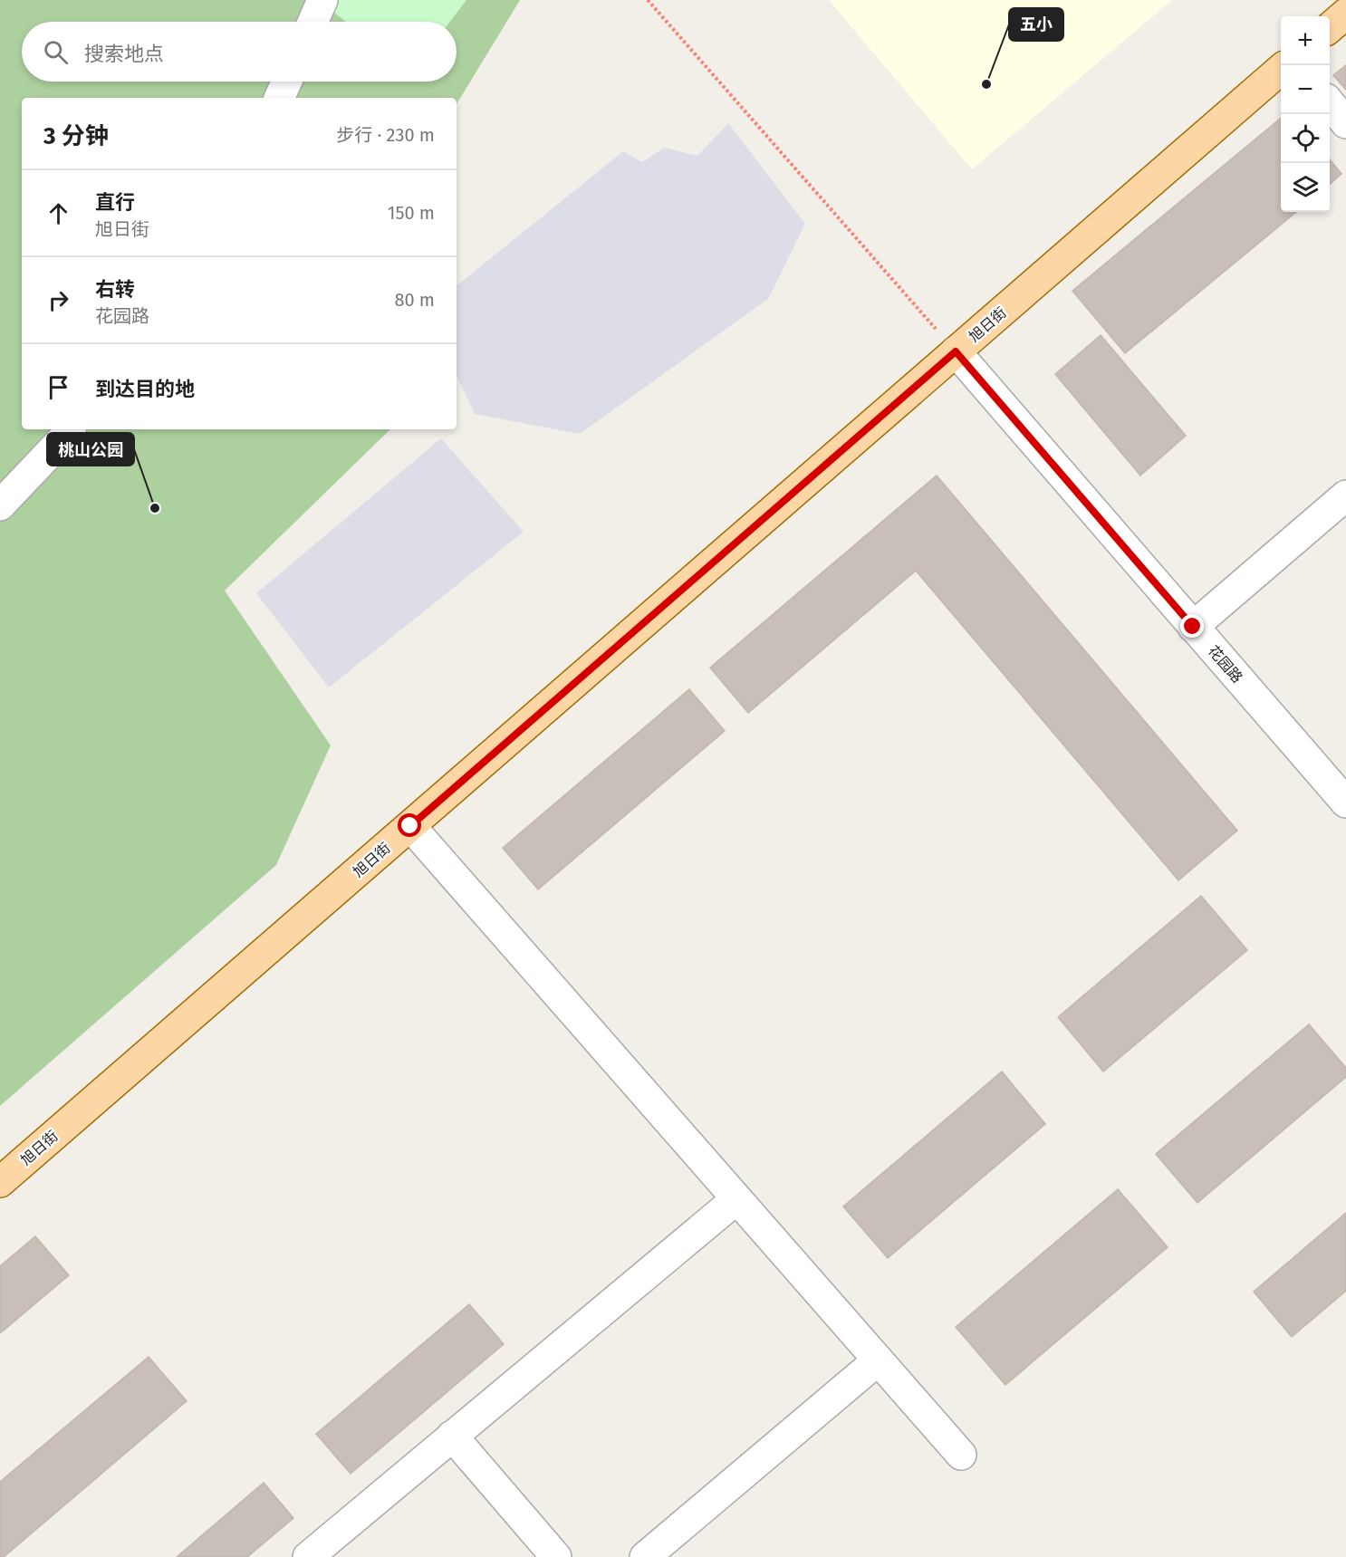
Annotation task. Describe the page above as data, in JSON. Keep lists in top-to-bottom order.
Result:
{
  "streets": {
    "main road": ["旭日街"],
    "street": ["花园路"]
  },
  "crossings": [
    ["旭日街", "花园路"]
  ],
  "places": ["五小", "桃山公园"],
  "page": {
    "map_buttons": ["+", "−"],
    "search": "搜索地点",
    "heading": ["3 分钟", "步行 · 230 m"],
    "list": [
      ["直行", "旭日街", "150 m"],
      ["右转", "花园路", "80 m"],
      "到达目的地"
    ]
  }
}
